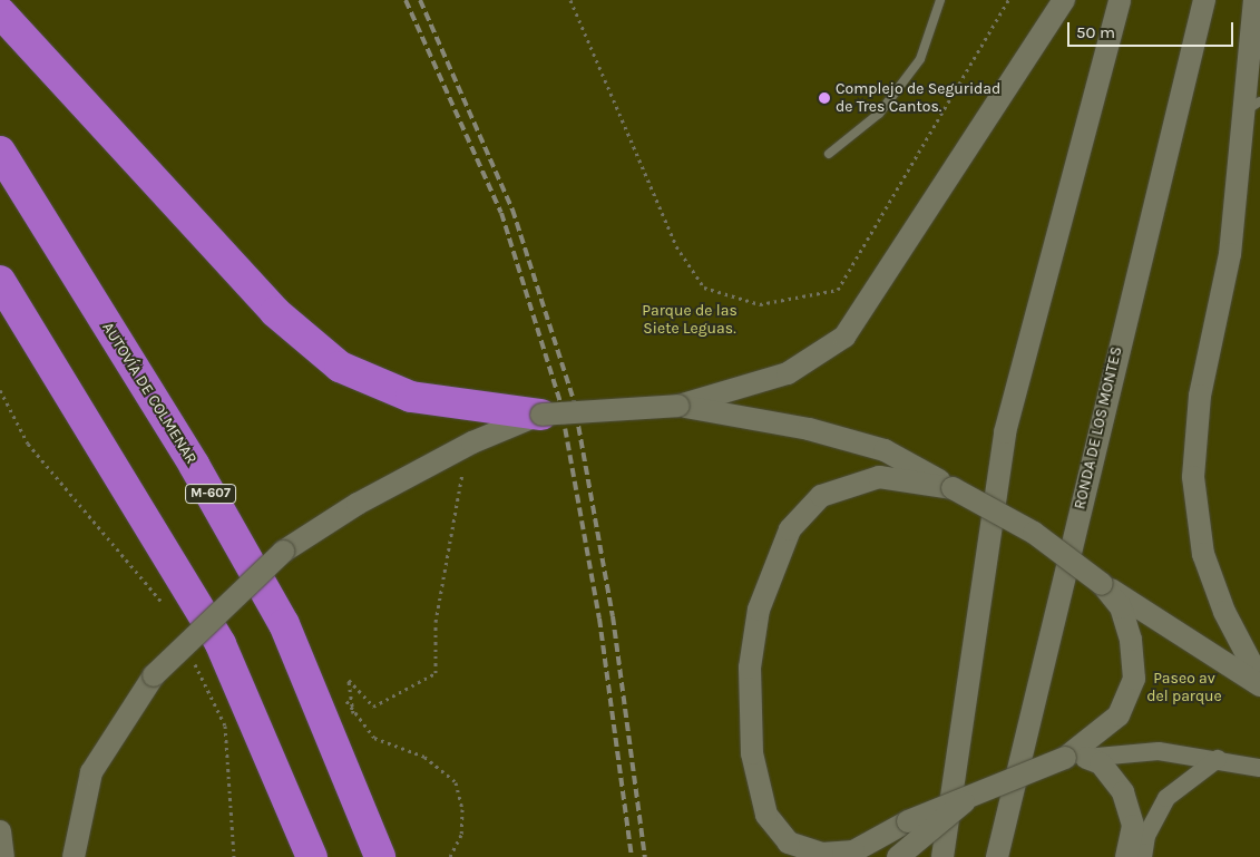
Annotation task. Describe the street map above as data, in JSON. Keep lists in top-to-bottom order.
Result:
{
  "streets": {
    "highway": ["AUTOVÍA DE COLMENAR", "M-607"],
    "street": ["RONDA DE LOS MONTES"]
  },
  "parks": ["Parque de las Siete Leguas.", "Paseo av del parque"],
  "places": ["Complejo de Seguridad de Tres Cantos."],
  "scale_bar": "50 m"
}
